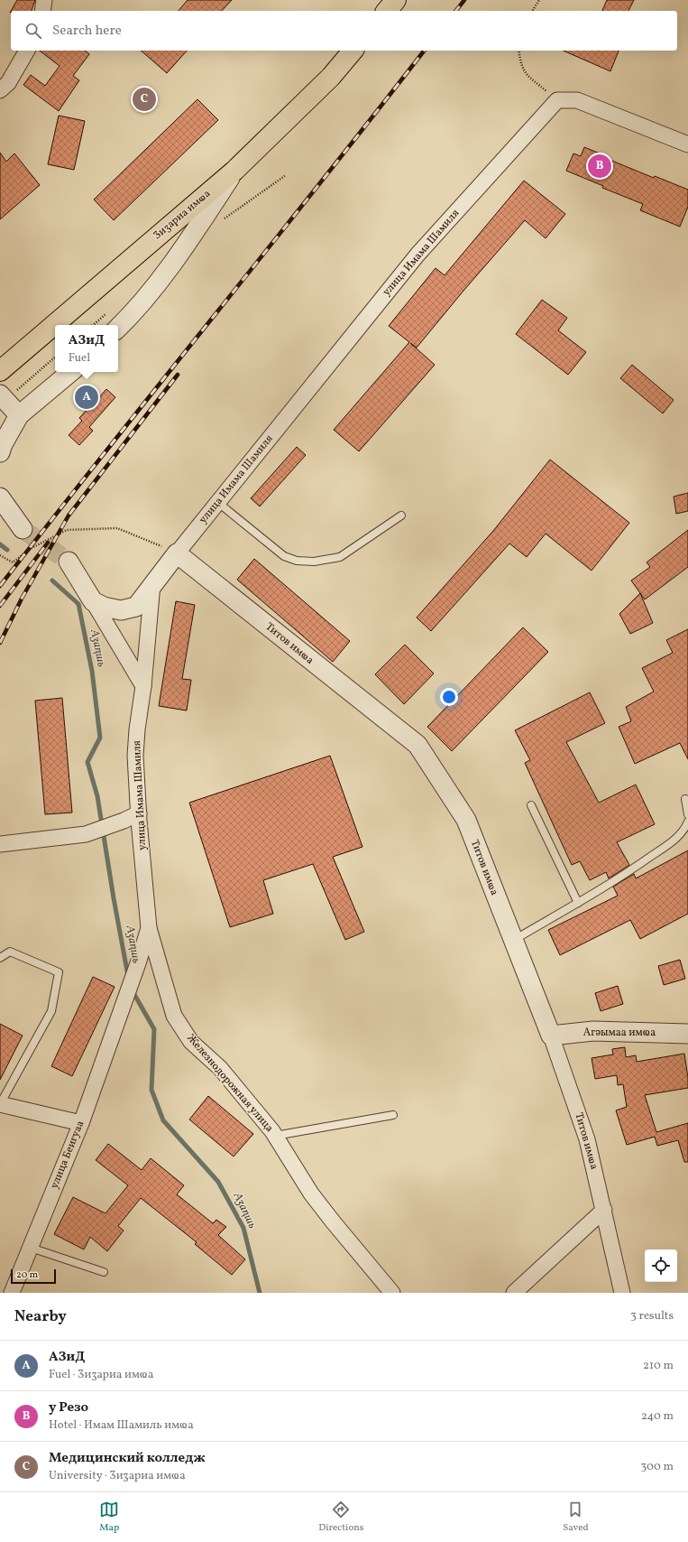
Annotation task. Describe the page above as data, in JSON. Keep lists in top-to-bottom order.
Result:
{
  "streets": {
    "highway": ["Ӡиӡариа имҩа"],
    "street": [
      "улица Имама Шамиля",
      "Титов имҩа",
      "Агәымаа имҩа",
      "Железнодорожная улица",
      "улица Беигуаа"
    ]
  },
  "crossings": [
    ["улица Имама Шамиля", "Титов имҩа"],
    ["улица Имама Шамиля", "Железнодорожная улица"],
    ["улица Имама Шамиля", "улица Беигуаа"],
    ["Титов имҩа", "Агәымаа имҩа"]
  ],
  "water": ["Аӡаԥшь"],
  "scale_bar": "20 m",
  "page": {
    "search": "Search here",
    "pins": ["C", "B", "A"],
    "popup": ["АЗиД", "Fuel"],
    "scale": "20 m",
    "heading": ["Nearby", "3 results"],
    "list": [
      {
        "mark": "A",
        "name": "АЗиД",
        "note": "Fuel · Ӡиӡариа имҩа",
        "value": "210 m"
      },
      {
        "mark": "B",
        "name": "у Резо",
        "note": "Hotel · Имам Шамиль имҩа",
        "value": "240 m"
      },
      {
        "mark": "C",
        "name": "Медицинский колледж",
        "note": "University · Ӡиӡариа имҩа",
        "value": "300 m"
      }
    ],
    "nav": ["Map", "Directions", "Saved"]
  }
}
